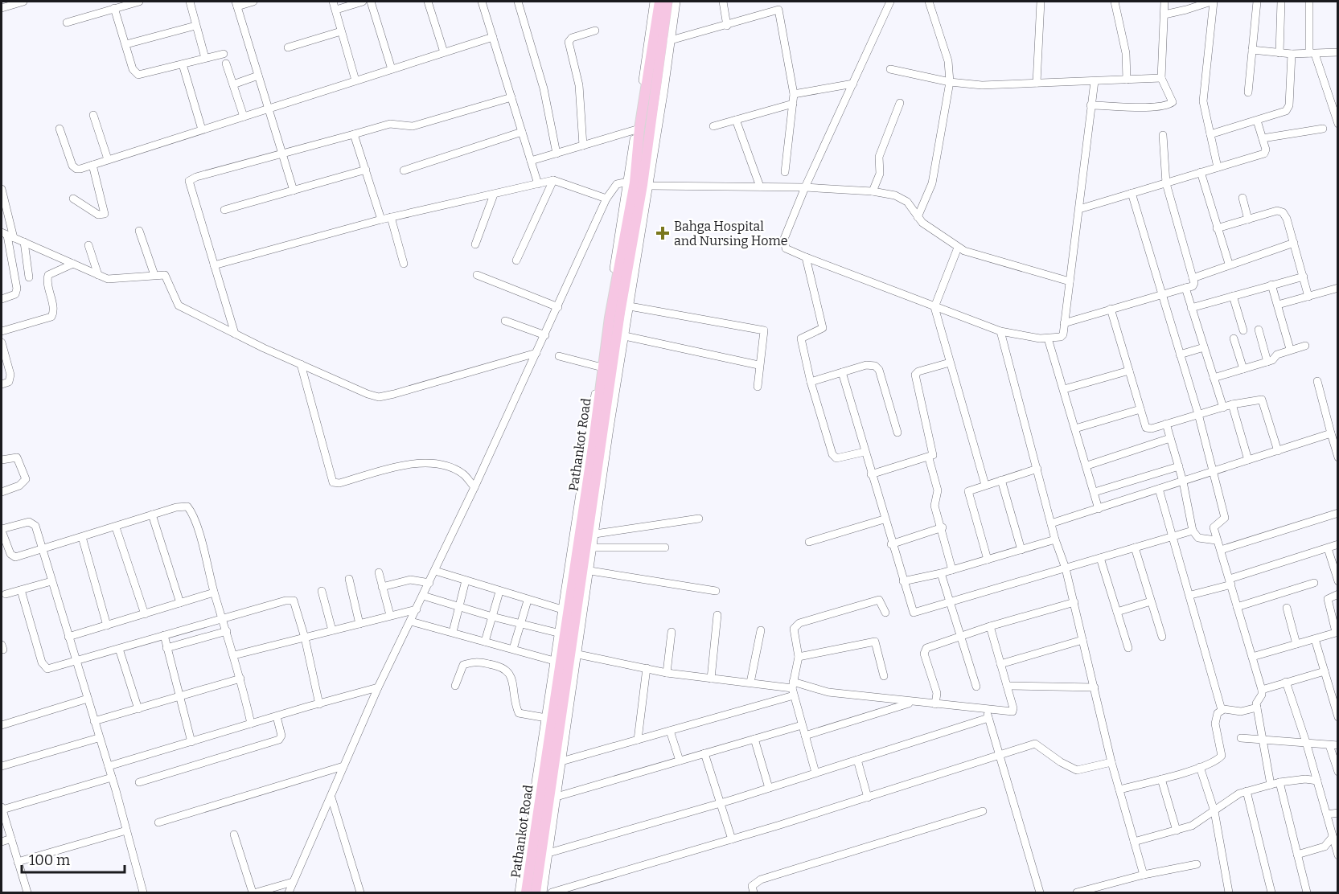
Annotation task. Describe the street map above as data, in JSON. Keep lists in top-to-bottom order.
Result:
{
  "streets": {
    "highway": ["Pathankot Road"]
  },
  "places": {
    "health": ["Bahga Hospital and Nursing Home"]
  },
  "scale_bar": "100 m"
}
